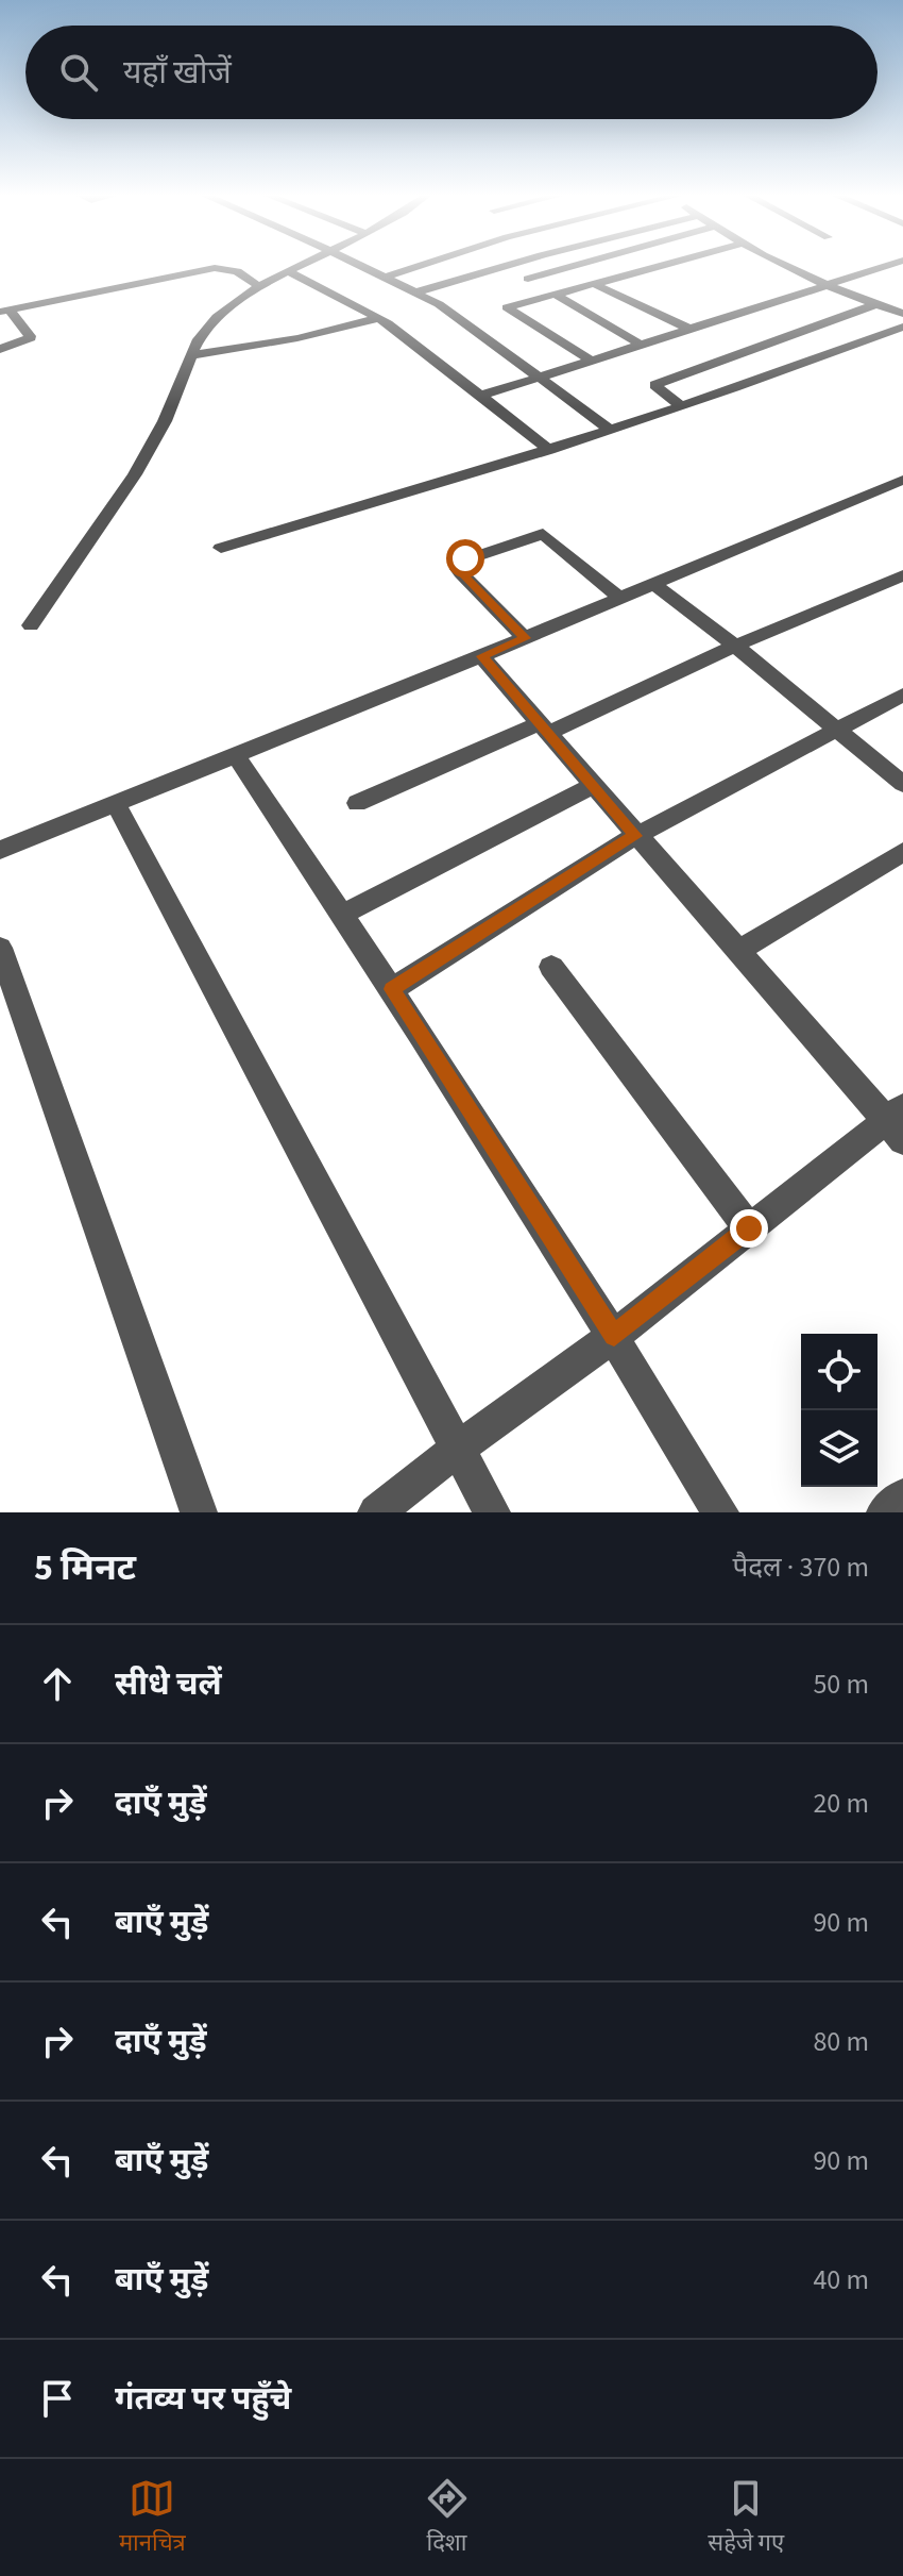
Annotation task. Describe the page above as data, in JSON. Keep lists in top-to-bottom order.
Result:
{
  "page": {
    "search": "यहाँ खोजें",
    "heading": ["5 मिनट", "पैदल · 370 m"],
    "list": [
      ["सीधे चलें", "50 m"],
      ["दाएँ मुड़ें", "20 m"],
      ["बाएँ मुड़ें", "90 m"],
      ["दाएँ मुड़ें", "80 m"],
      ["बाएँ मुड़ें", "90 m"],
      ["बाएँ मुड़ें", "40 m"],
      "गंतव्य पर पहुँचे"
    ],
    "nav": ["मानचित्र", "दिशा", "सहेजे गए"]
  }
}
